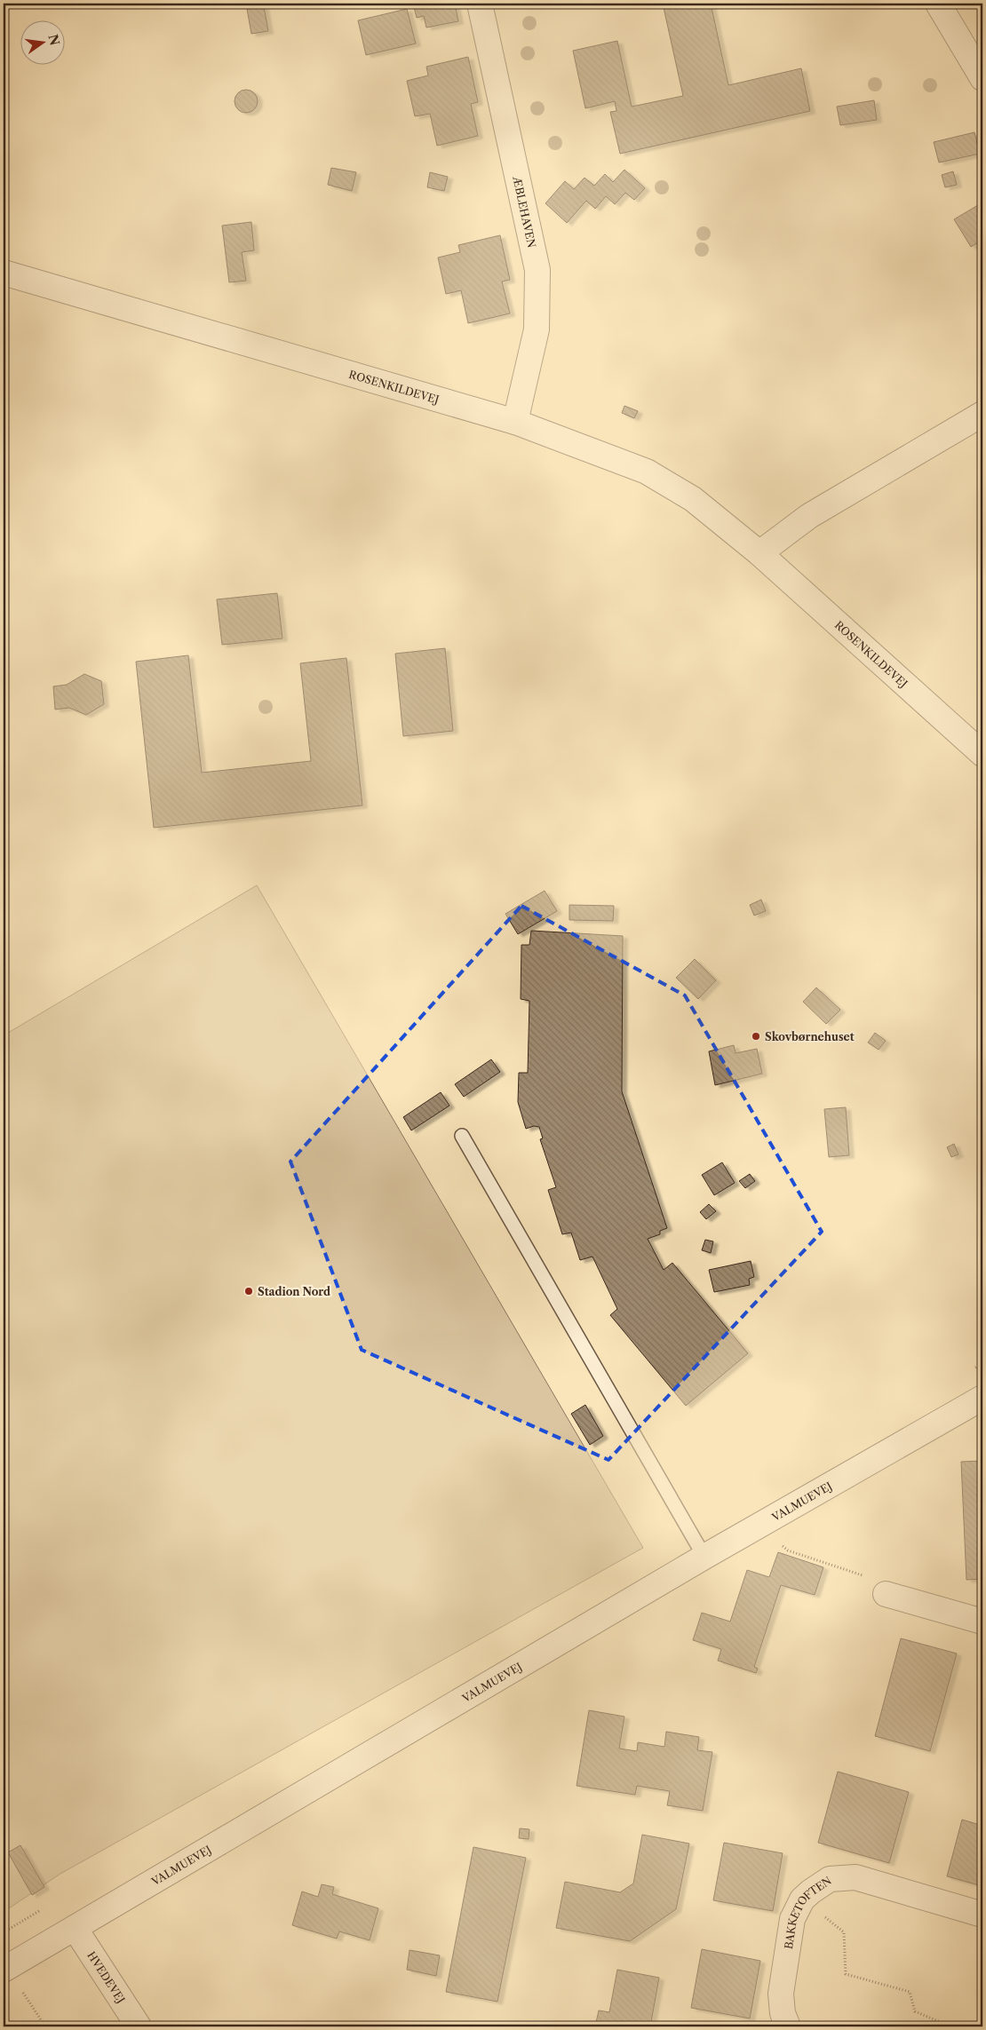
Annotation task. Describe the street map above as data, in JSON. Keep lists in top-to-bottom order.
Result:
{
  "streets": {
    "street": [
      "ÆBLEHAVEN",
      "ROSENKILDEVEJ",
      "VALMUEVEJ",
      "BAKKETOFTEN",
      "HVEDEVEJ"
    ]
  },
  "crossings": [
    ["ÆBLEHAVEN", "ROSENKILDEVEJ"],
    ["VALMUEVEJ", "HVEDEVEJ"]
  ],
  "places": ["Skovbørnehuset", "Stadion Nord"],
  "north": "right"
}
